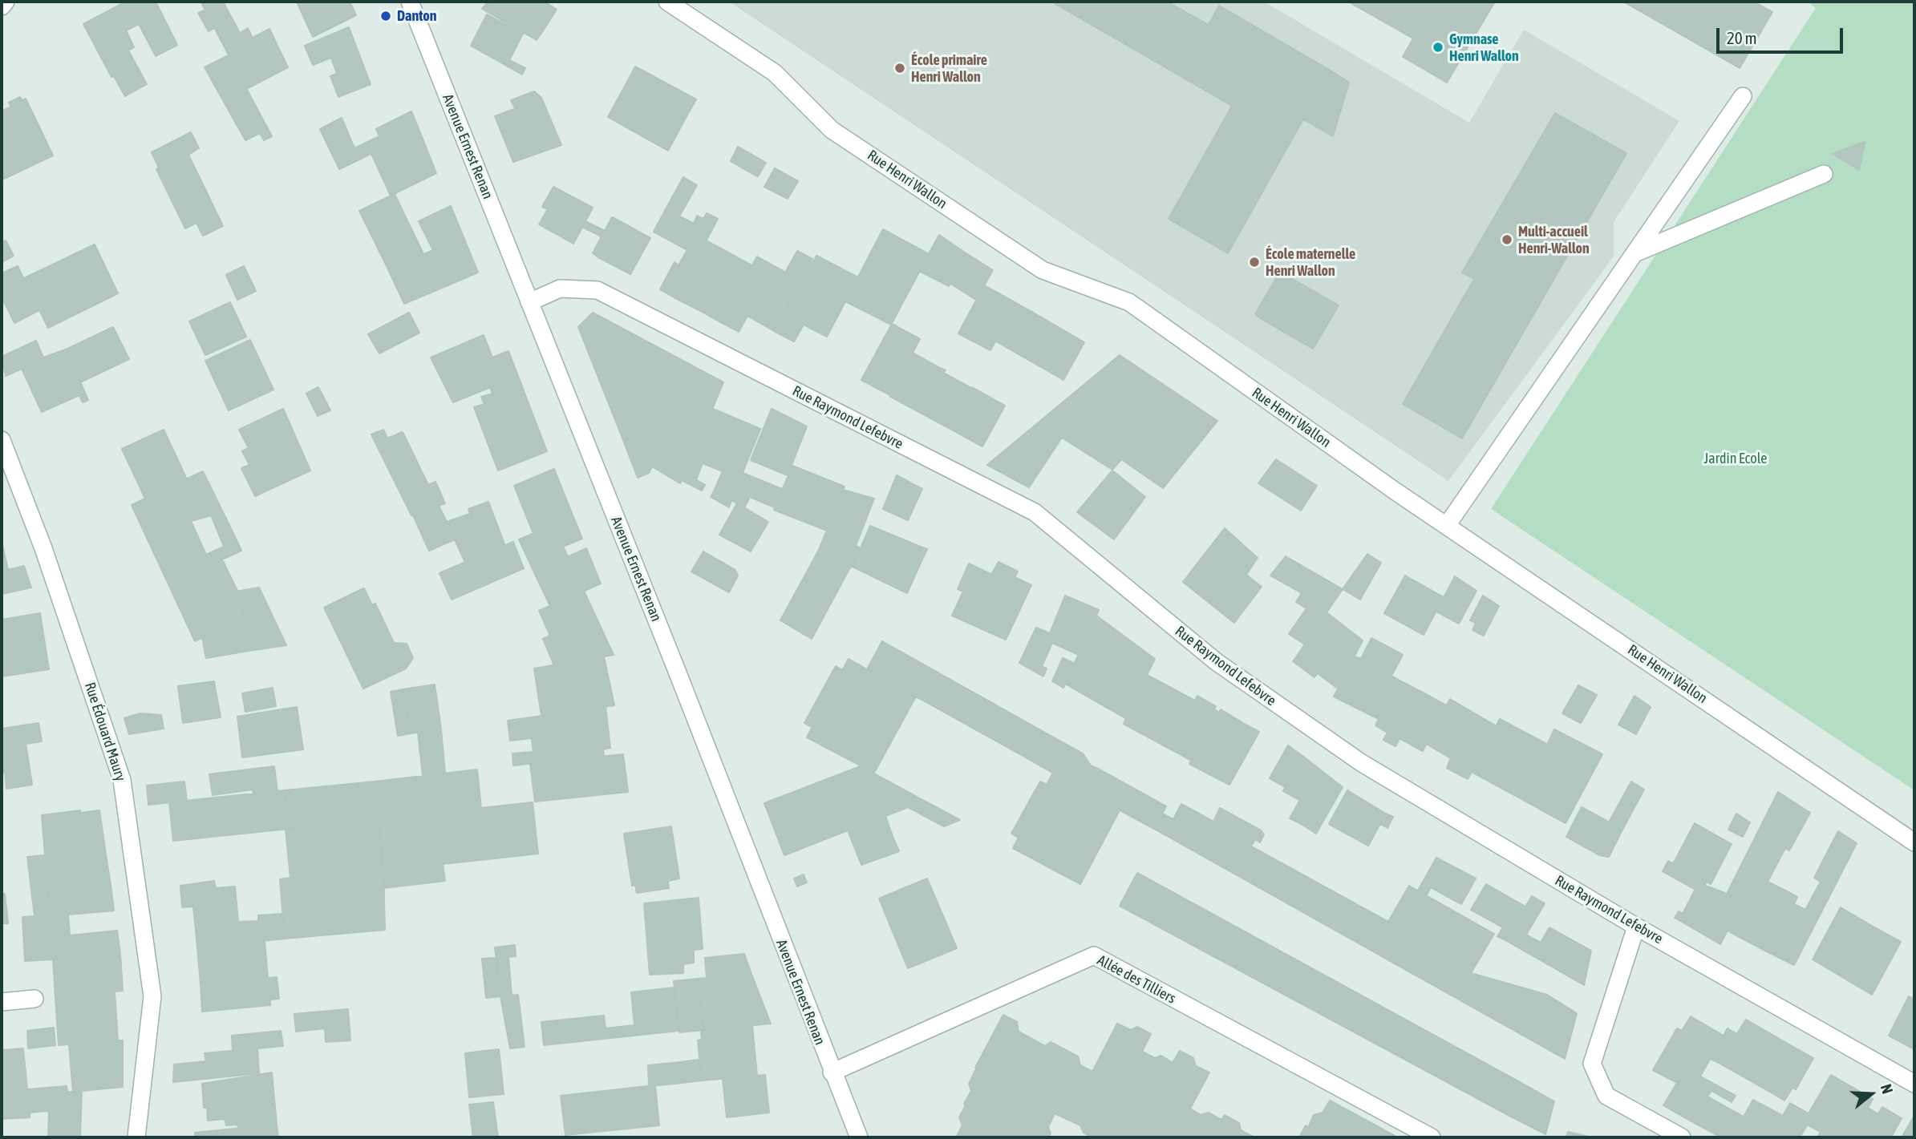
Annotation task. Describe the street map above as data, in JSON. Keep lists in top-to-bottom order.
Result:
{
  "streets": {
    "street": [
      "Avenue Ernest Renan",
      "Rue Henri Wallon",
      "Rue Raymond Lefebvre",
      "Rue Édouard Maury",
      "Allée des Tilliers"
    ]
  },
  "crossings": [
    ["Avenue Ernest Renan", "Rue Raymond Lefebvre"],
    ["Avenue Ernest Renan", "Allée des Tilliers"]
  ],
  "parks": ["Jardin Ecole"],
  "places": [
    "Danton",
    "Gymnase Henri Wallon",
    "École primaire Henri Wallon",
    "Multi-accueil Henri-Wallon",
    "École maternelle Henri Wallon"
  ],
  "scale_bar": "20 m",
  "north": "right"
}
